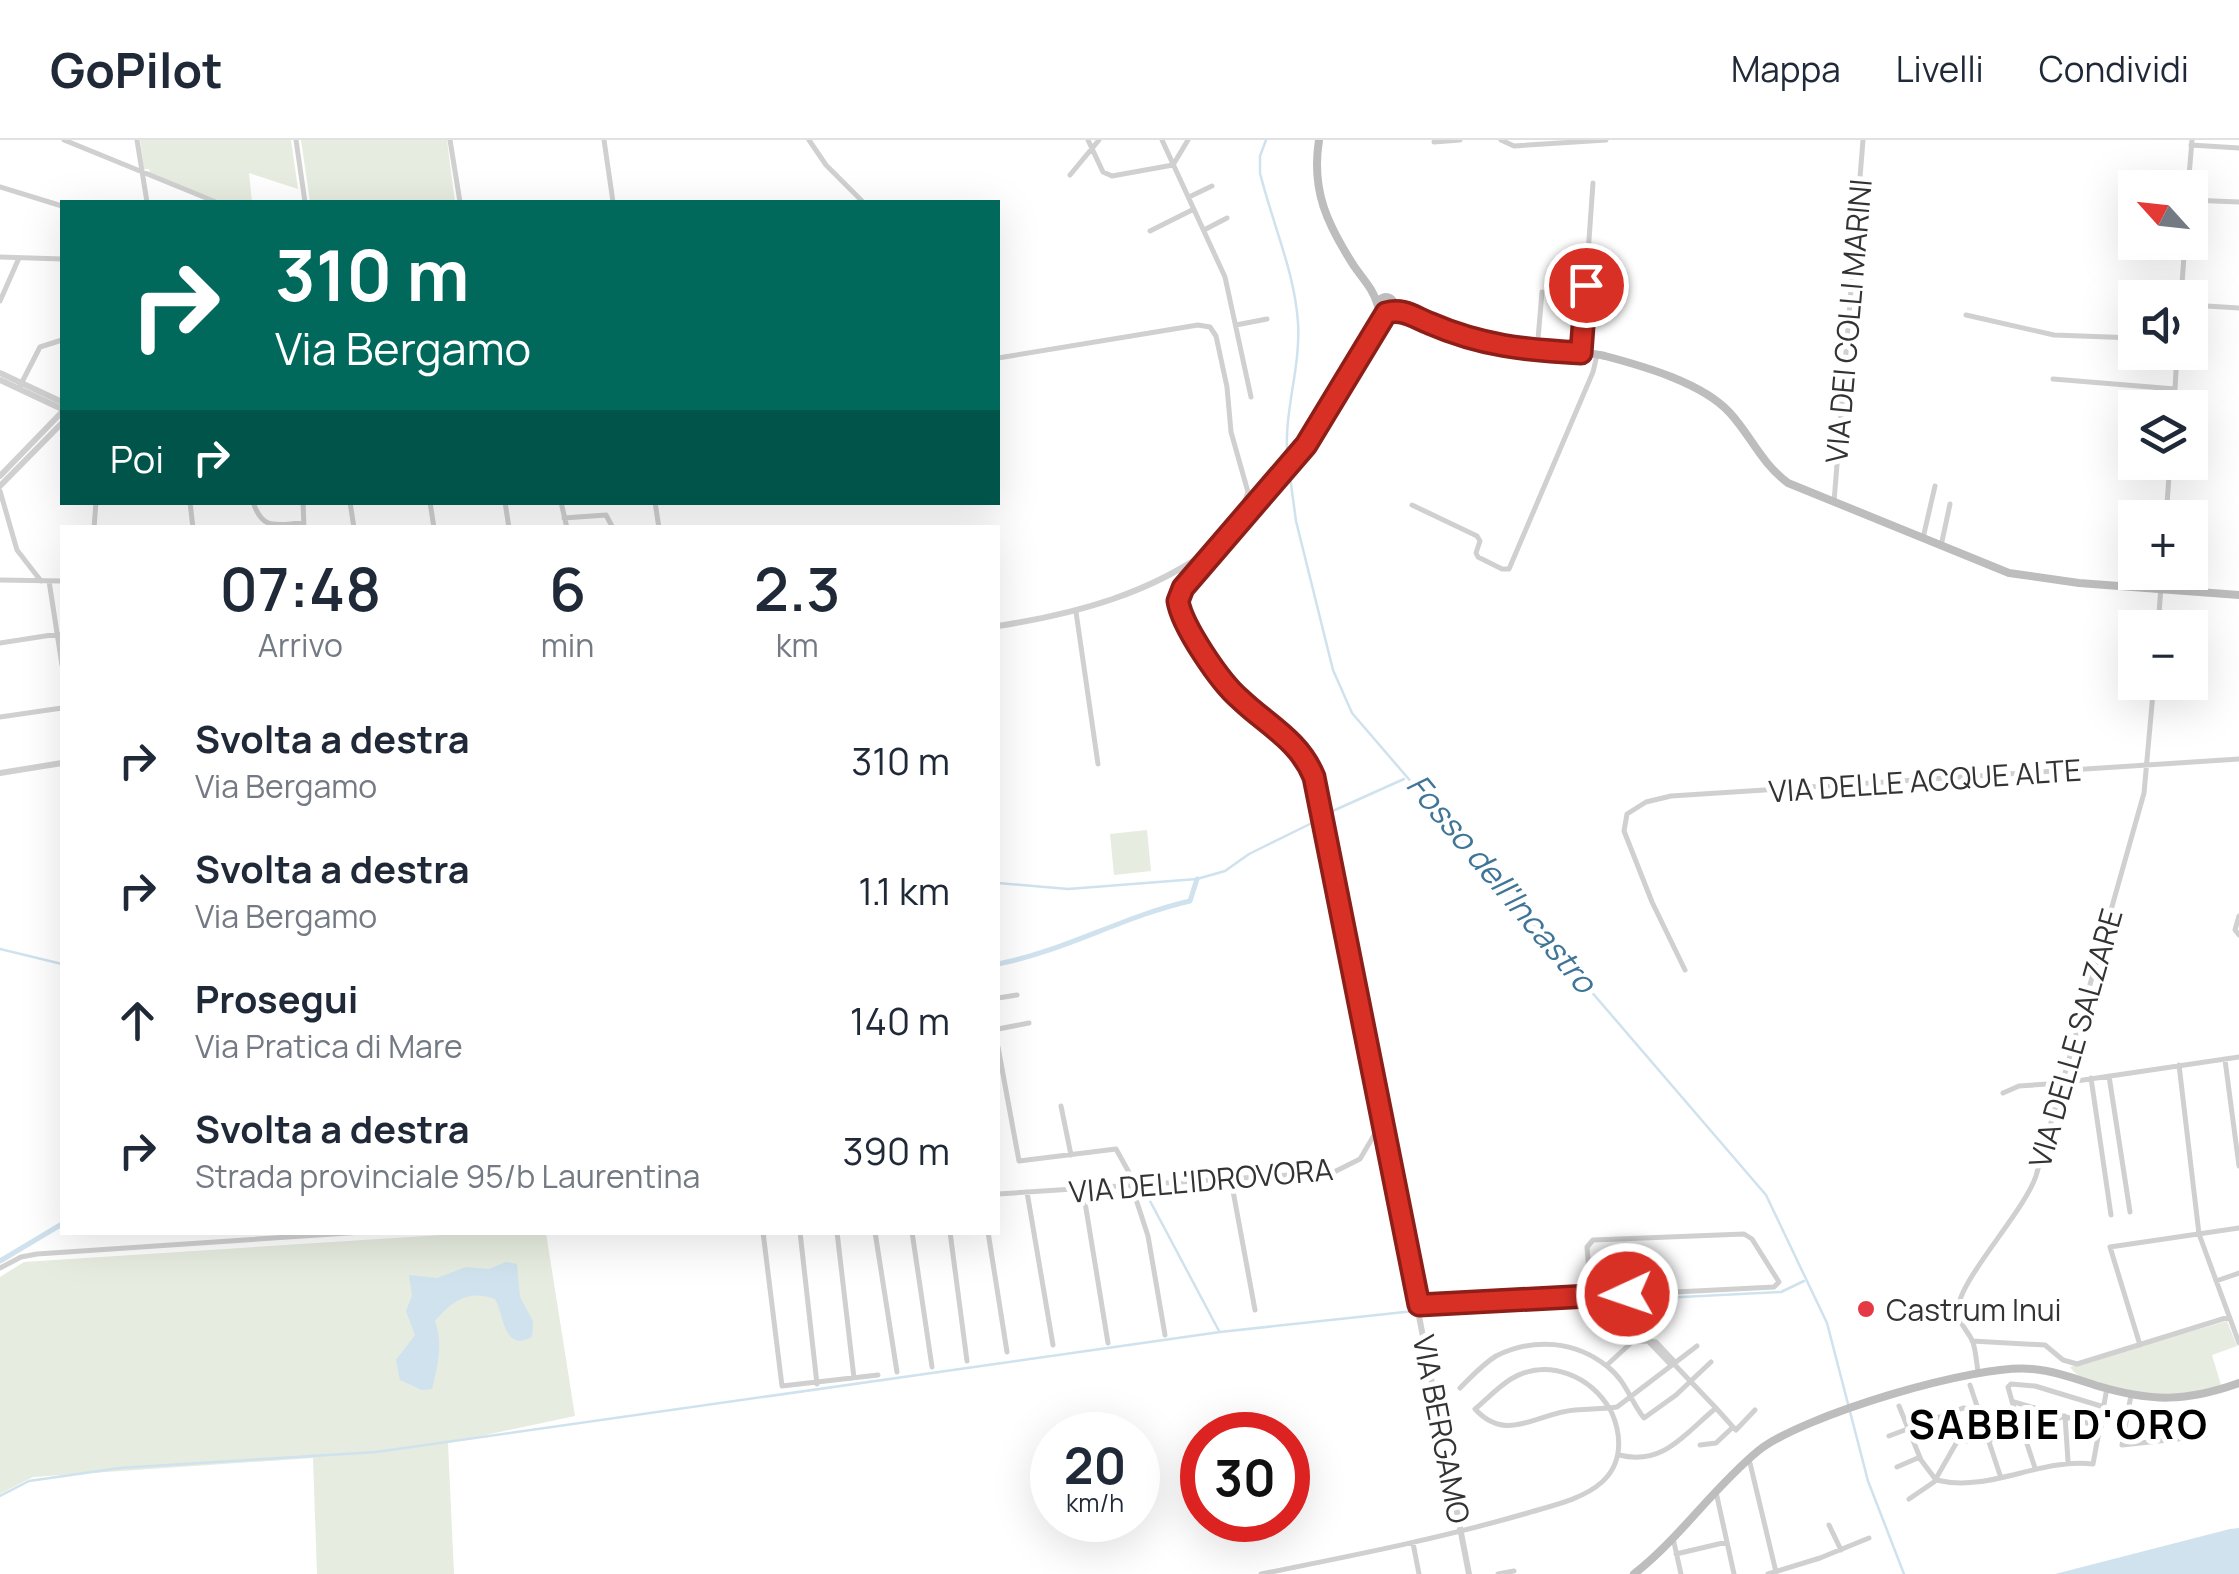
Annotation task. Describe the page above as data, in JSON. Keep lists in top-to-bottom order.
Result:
{
  "streets": {
    "street": [
      "VIA DEI COLLI MARINI",
      "VIA DELLE ACQUE ALTE",
      "VIA DELLE SALZARE",
      "VIA DELL'IDROVORA",
      "VIA BERGAMO"
    ]
  },
  "crossings": [
    ["VIA DELLE ACQUE ALTE", "VIA DELLE SALZARE"],
    ["VIA DELL'IDROVORA", "VIA BERGAMO"]
  ],
  "districts": ["SABBIE D'ORO"],
  "water": ["Fosso dell'Incastro"],
  "places": ["Castrum Inui"],
  "north": "top left",
  "page": {
    "header": "GoPilot",
    "nav": ["Mappa", "Livelli", "Condividi"],
    "map_buttons": ["+", "−"],
    "turn": ["310 m", "Via Bergamo"],
    "then": "Poi",
    "eta": [
      "07:48",
      "Arrivo",
      "6",
      "min",
      "2.3",
      "km"
    ],
    "list": [
      {
        "name": "Svolta a destra",
        "note": "Via Bergamo",
        "value": "310 m"
      },
      {
        "name": "Svolta a destra",
        "note": "Via Bergamo",
        "value": "1.1 km"
      },
      {
        "name": "Prosegui",
        "note": "Via Pratica di Mare",
        "value": "140 m"
      },
      {
        "name": "Svolta a destra",
        "note": "Strada provinciale 95/b Laurentina",
        "value": "390 m"
      }
    ],
    "speed": "20 km/h",
    "limit": "30"
  }
}
